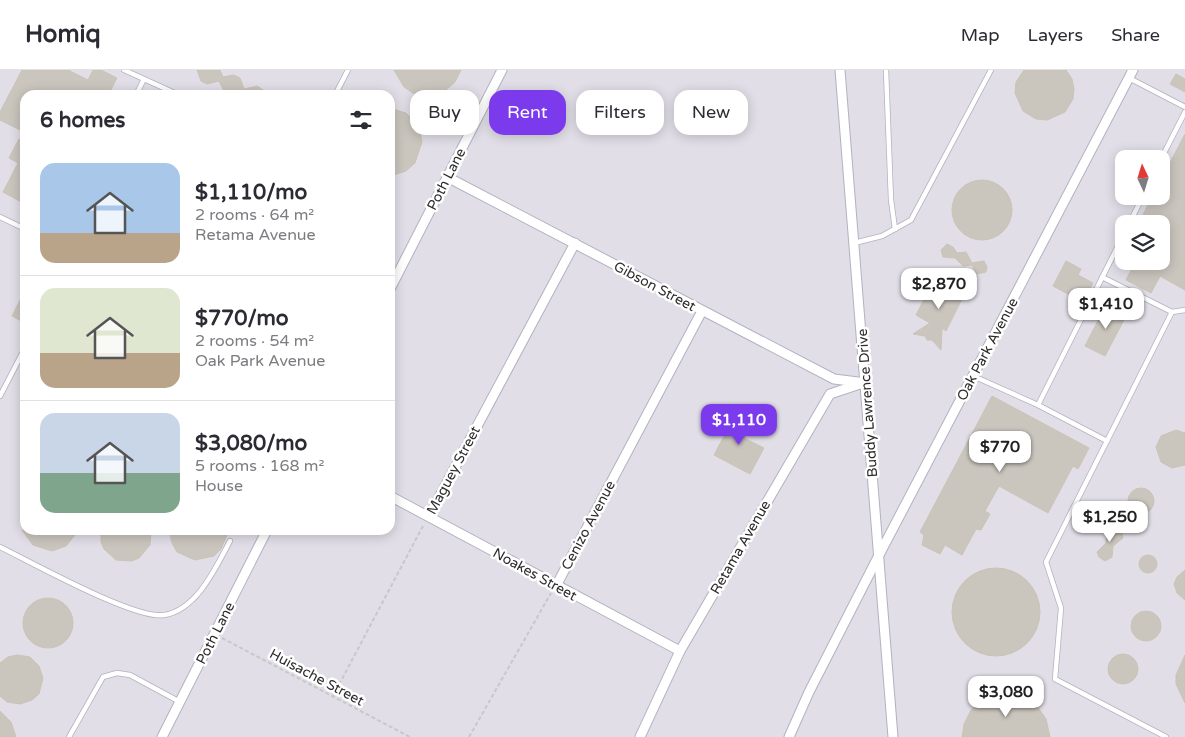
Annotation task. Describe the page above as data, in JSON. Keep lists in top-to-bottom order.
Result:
{
  "streets": {
    "street": [
      "Poth Lane",
      "Gibson Street",
      "Oak Park Avenue",
      "Buddy Lawrence Drive",
      "Maguey Street",
      "Cenizo Avenue",
      "Retama Avenue",
      "Noakes Street"
    ],
    "path": ["Huisache Street"]
  },
  "crossings": [
    ["Poth Lane", "Gibson Street"],
    ["Poth Lane", "Huisache Street"],
    ["Gibson Street", "Buddy Lawrence Drive"],
    ["Gibson Street", "Maguey Street"],
    ["Gibson Street", "Cenizo Avenue"],
    ["Gibson Street", "Retama Avenue"],
    ["Oak Park Avenue", "Buddy Lawrence Drive"],
    ["Buddy Lawrence Drive", "Retama Avenue"],
    ["Maguey Street", "Noakes Street"],
    ["Maguey Street", "Huisache Street"],
    ["Cenizo Avenue", "Noakes Street"],
    ["Retama Avenue", "Noakes Street"]
  ],
  "north": "top",
  "page": {
    "header": "Homiq",
    "nav": ["Map", "Layers", "Share"],
    "chip": [
      "Buy",
      "Rent",
      "Filters",
      "New"
    ],
    "heading": "6 homes",
    "list": [
      {
        "name": "$1,110/mo",
        "note": "2 rooms · 64 m² · Retama Avenue"
      },
      {
        "name": "$770/mo",
        "note": "2 rooms · 54 m² · Oak Park Avenue"
      },
      {
        "name": "$3,080/mo",
        "note": "5 rooms · 168 m² · House"
      }
    ],
    "price": [
      "$2,870",
      "$1,410",
      "$1,110",
      "$770",
      "$1,250",
      "$3,080"
    ]
  }
}
